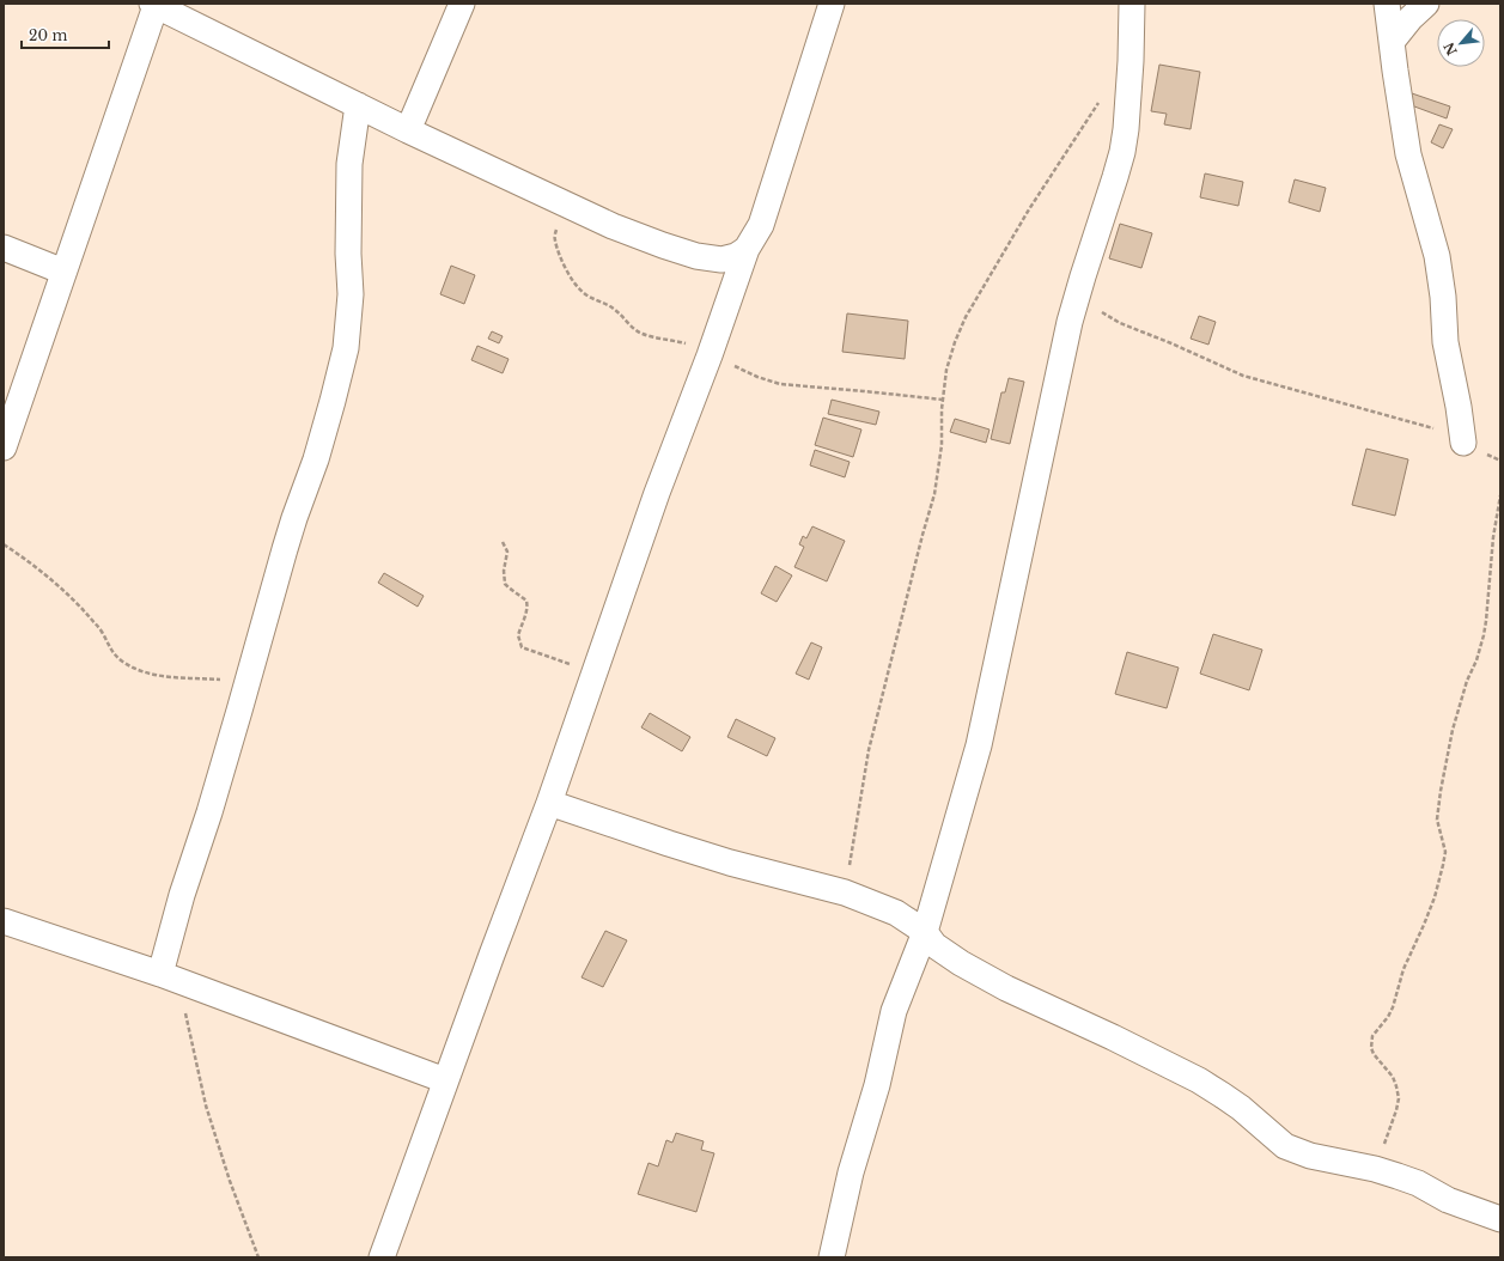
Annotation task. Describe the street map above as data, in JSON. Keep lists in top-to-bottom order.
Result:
{
  "scale_bar": "20 m",
  "north": "bottom left"
}
